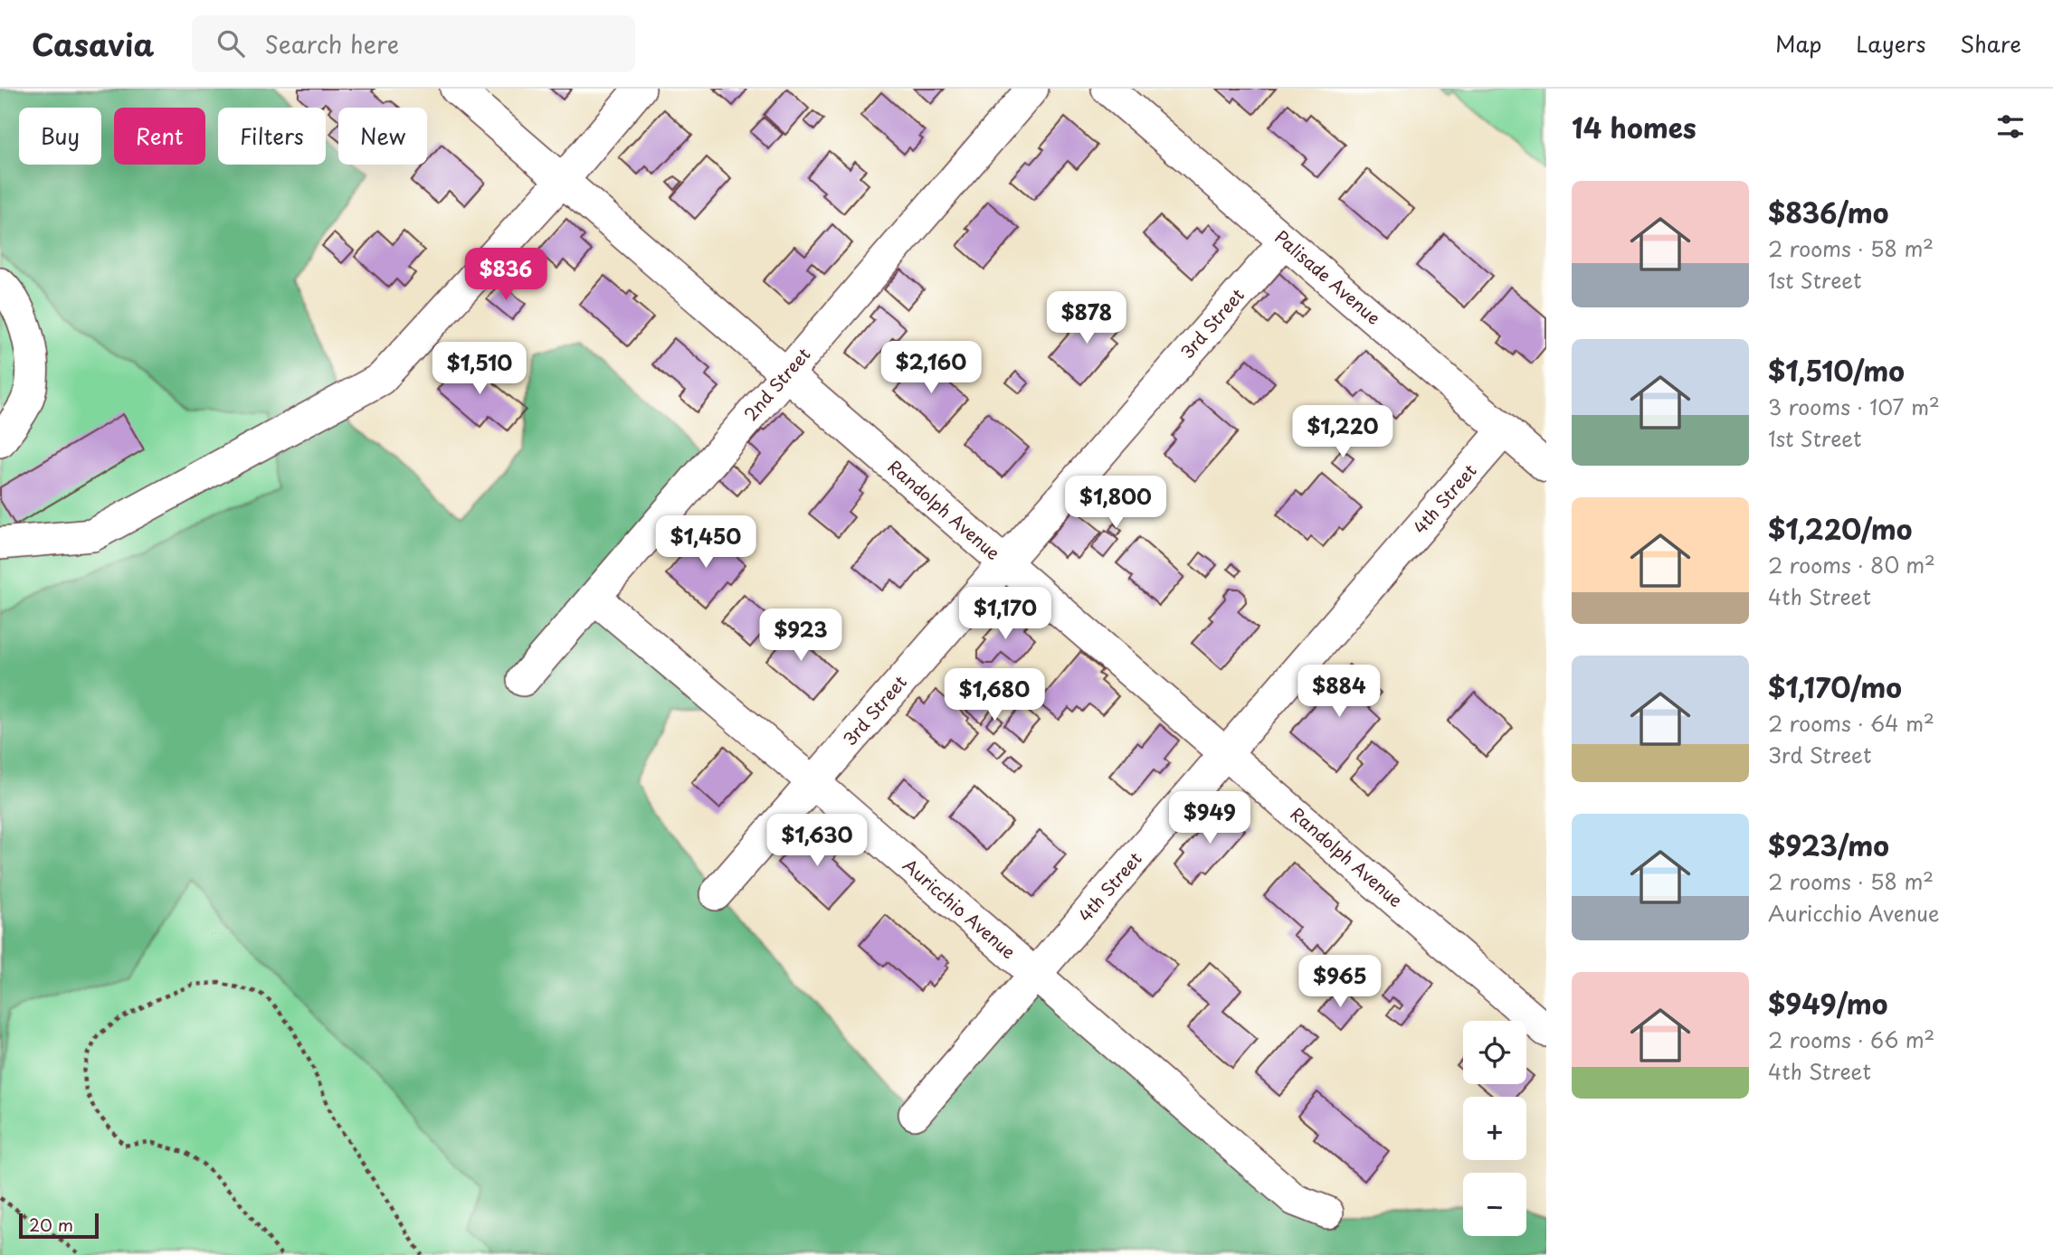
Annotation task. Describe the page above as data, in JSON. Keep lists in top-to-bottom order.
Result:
{
  "streets": {
    "street": [
      "Palisade Avenue",
      "3rd Street",
      "2nd Street",
      "4th Street",
      "Randolph Avenue",
      "Auricchio Avenue"
    ]
  },
  "crossings": [
    ["Palisade Avenue", "3rd Street"],
    ["Palisade Avenue", "4th Street"],
    ["3rd Street", "Randolph Avenue"],
    ["3rd Street", "Auricchio Avenue"],
    ["2nd Street", "Randolph Avenue"],
    ["2nd Street", "Auricchio Avenue"],
    ["4th Street", "Randolph Avenue"],
    ["4th Street", "Auricchio Avenue"]
  ],
  "scale_bar": "20 m",
  "page": {
    "header": "Casavia",
    "search": "Search here",
    "nav": ["Map", "Layers", "Share"],
    "heading": "14 homes",
    "chip": [
      "Buy",
      "Rent",
      "Filters",
      "New"
    ],
    "list": [
      {
        "name": "$836/mo",
        "note": "2 rooms · 58 m² · 1st Street"
      },
      {
        "name": "$1,510/mo",
        "note": "3 rooms · 107 m² · 1st Street"
      },
      {
        "name": "$1,220/mo",
        "note": "2 rooms · 80 m² · 4th Street"
      },
      {
        "name": "$1,170/mo",
        "note": "2 rooms · 64 m² · 3rd Street"
      },
      {
        "name": "$923/mo",
        "note": "2 rooms · 58 m² · Auricchio Avenue"
      },
      {
        "name": "$949/mo",
        "note": "2 rooms · 66 m² · 4th Street"
      }
    ],
    "price": [
      "$836",
      "$878",
      "$2,160",
      "$1,510",
      "$1,220",
      "$1,800",
      "$1,450",
      "$1,170",
      "$923",
      "$884",
      "$1,680",
      "$949",
      "$1,630",
      "$965"
    ],
    "map_buttons": ["+", "−"],
    "scale": "20 m"
  }
}
